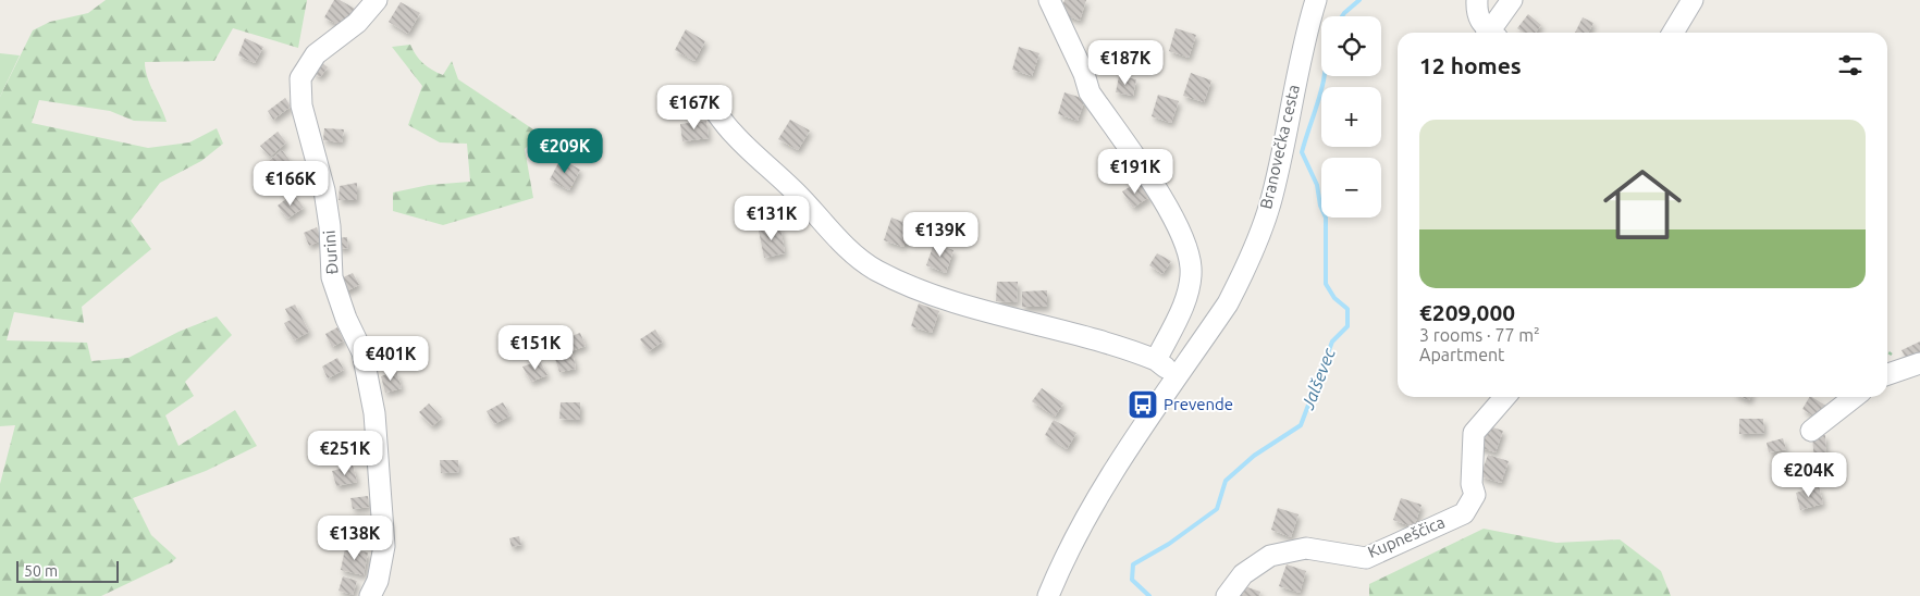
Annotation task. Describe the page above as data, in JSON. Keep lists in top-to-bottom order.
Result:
{
  "streets": {
    "street": ["Branovečka cesta", "Đurini", "Kupneščica"]
  },
  "water": ["Jalševec"],
  "places": {
    "bus stop": ["Prevende"]
  },
  "scale_bar": "50 m",
  "page": {
    "map_buttons": ["+", "−"],
    "heading": "12 homes",
    "price": [
      "€187K",
      "€167K",
      "€209K",
      "€191K",
      "€166K",
      "€131K",
      "€139K",
      "€151K",
      "€401K",
      "€251K",
      "€204K",
      "€138K"
    ],
    "list": [
      {
        "name": "€209,000",
        "note": "3 rooms · 77 m² · Apartment"
      }
    ],
    "scale": "50 m"
  }
}
